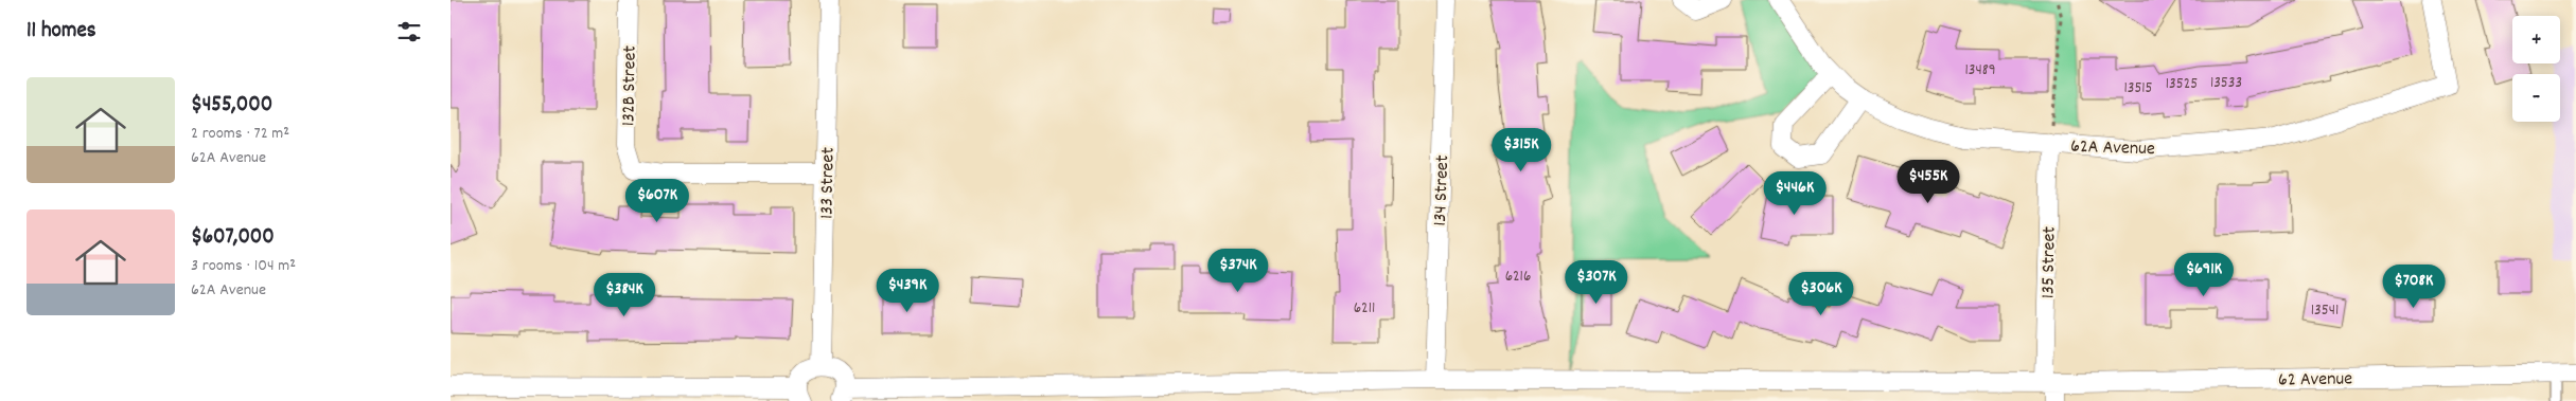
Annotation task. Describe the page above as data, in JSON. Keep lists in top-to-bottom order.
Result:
{
  "streets": {
    "street": [
      "132B Street",
      "62A Avenue",
      "133 Street",
      "134 Street",
      "135 Street",
      "62 Avenue"
    ]
  },
  "crossings": [
    ["132B Street", "133 Street"],
    ["62A Avenue", "135 Street"],
    ["134 Street", "62 Avenue"],
    ["135 Street", "62 Avenue"]
  ],
  "house_numbers": [
    "13489",
    "13533",
    "13525",
    "13515",
    "6216",
    "6211",
    "13541"
  ],
  "page": {
    "heading": "11 homes",
    "map_buttons": ["+", "−"],
    "list": [
      {
        "name": "$455,000",
        "note": "2 rooms · 72 m² · 62A Avenue"
      },
      {
        "name": "$607,000",
        "note": "3 rooms · 104 m² · 62A Avenue"
      }
    ],
    "price": [
      "$315K",
      "$455K",
      "$446K",
      "$607K",
      "$374K",
      "$691K",
      "$307K",
      "$708K",
      "$439K",
      "$306K",
      "$384K"
    ]
  }
}
